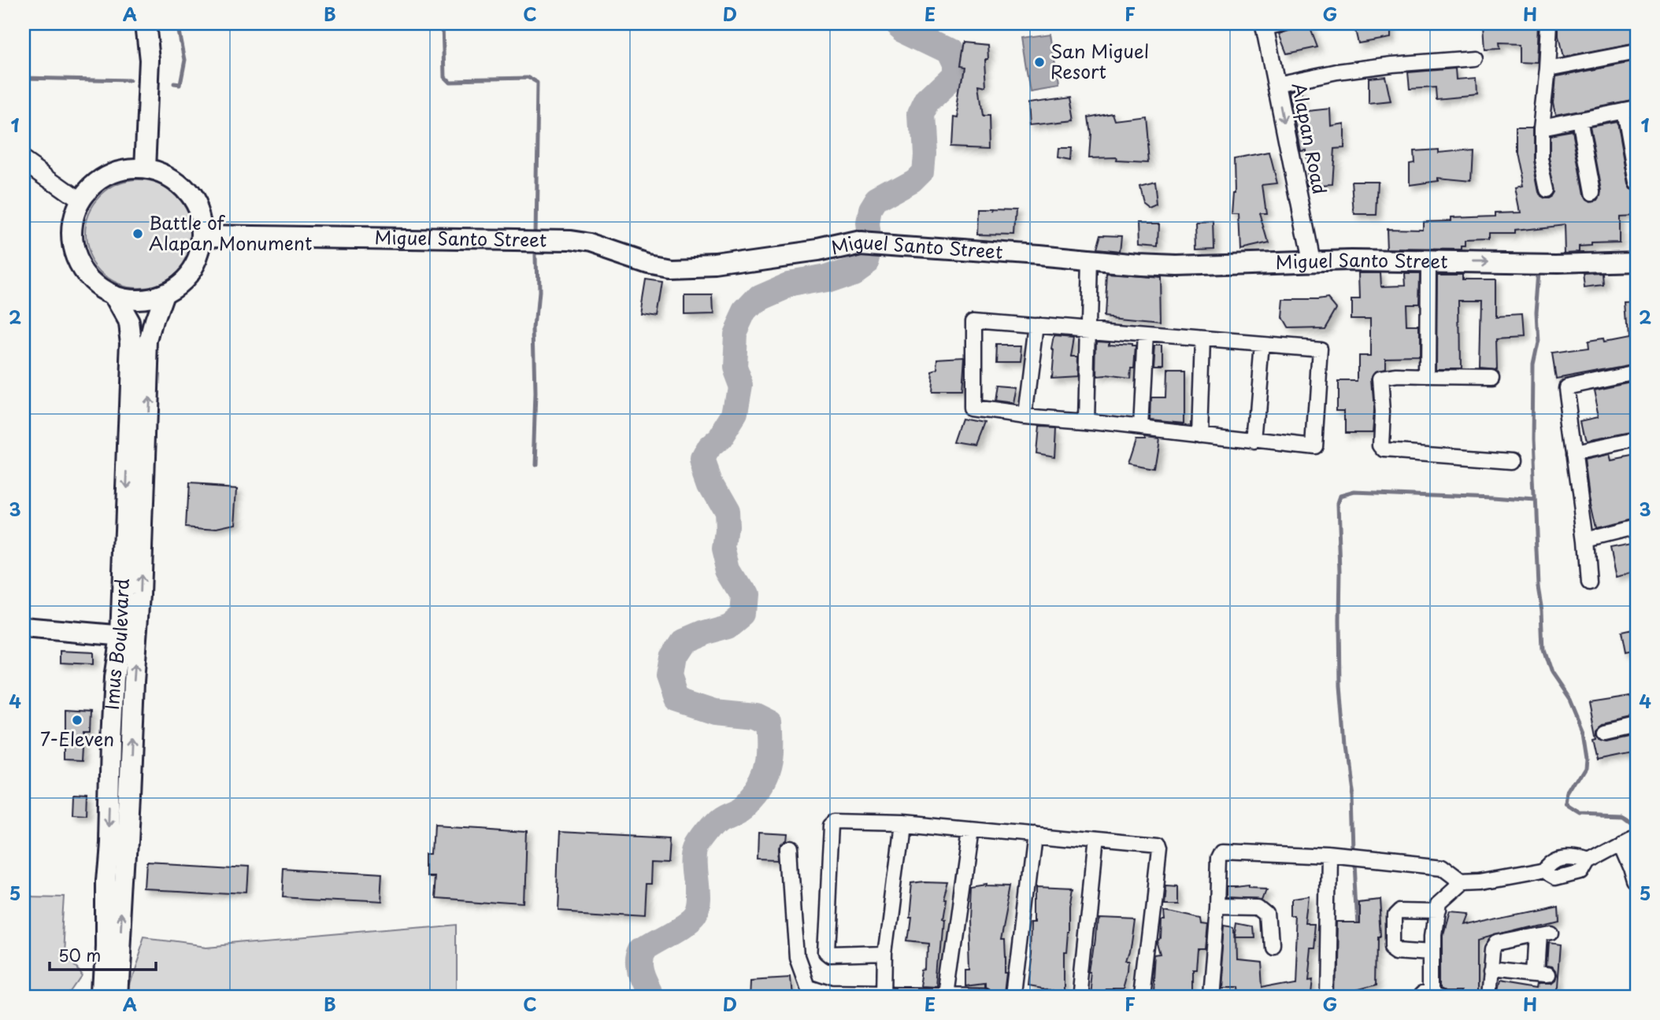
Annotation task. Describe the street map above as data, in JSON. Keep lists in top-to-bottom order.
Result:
{
  "streets": {
    "main road": ["Miguel Santo Street", "Imus Boulevard"],
    "street": ["Alapan Road"]
  },
  "crossings": [
    ["Alapan Road", "Miguel Santo Street"],
    ["Miguel Santo Street", "Imus Boulevard"]
  ],
  "one_way": ["Alapan Road"],
  "places": ["San Miguel Resort", "Battle of Alapan Monument", "7-Eleven"],
  "scale_bar": "50 m",
  "grid": {
    "columns": [
      "A",
      "B",
      "C",
      "D",
      "E",
      "F",
      "G",
      "H"
    ],
    "rows": [
      "1",
      "2",
      "3",
      "4",
      "5"
    ]
  }
}
